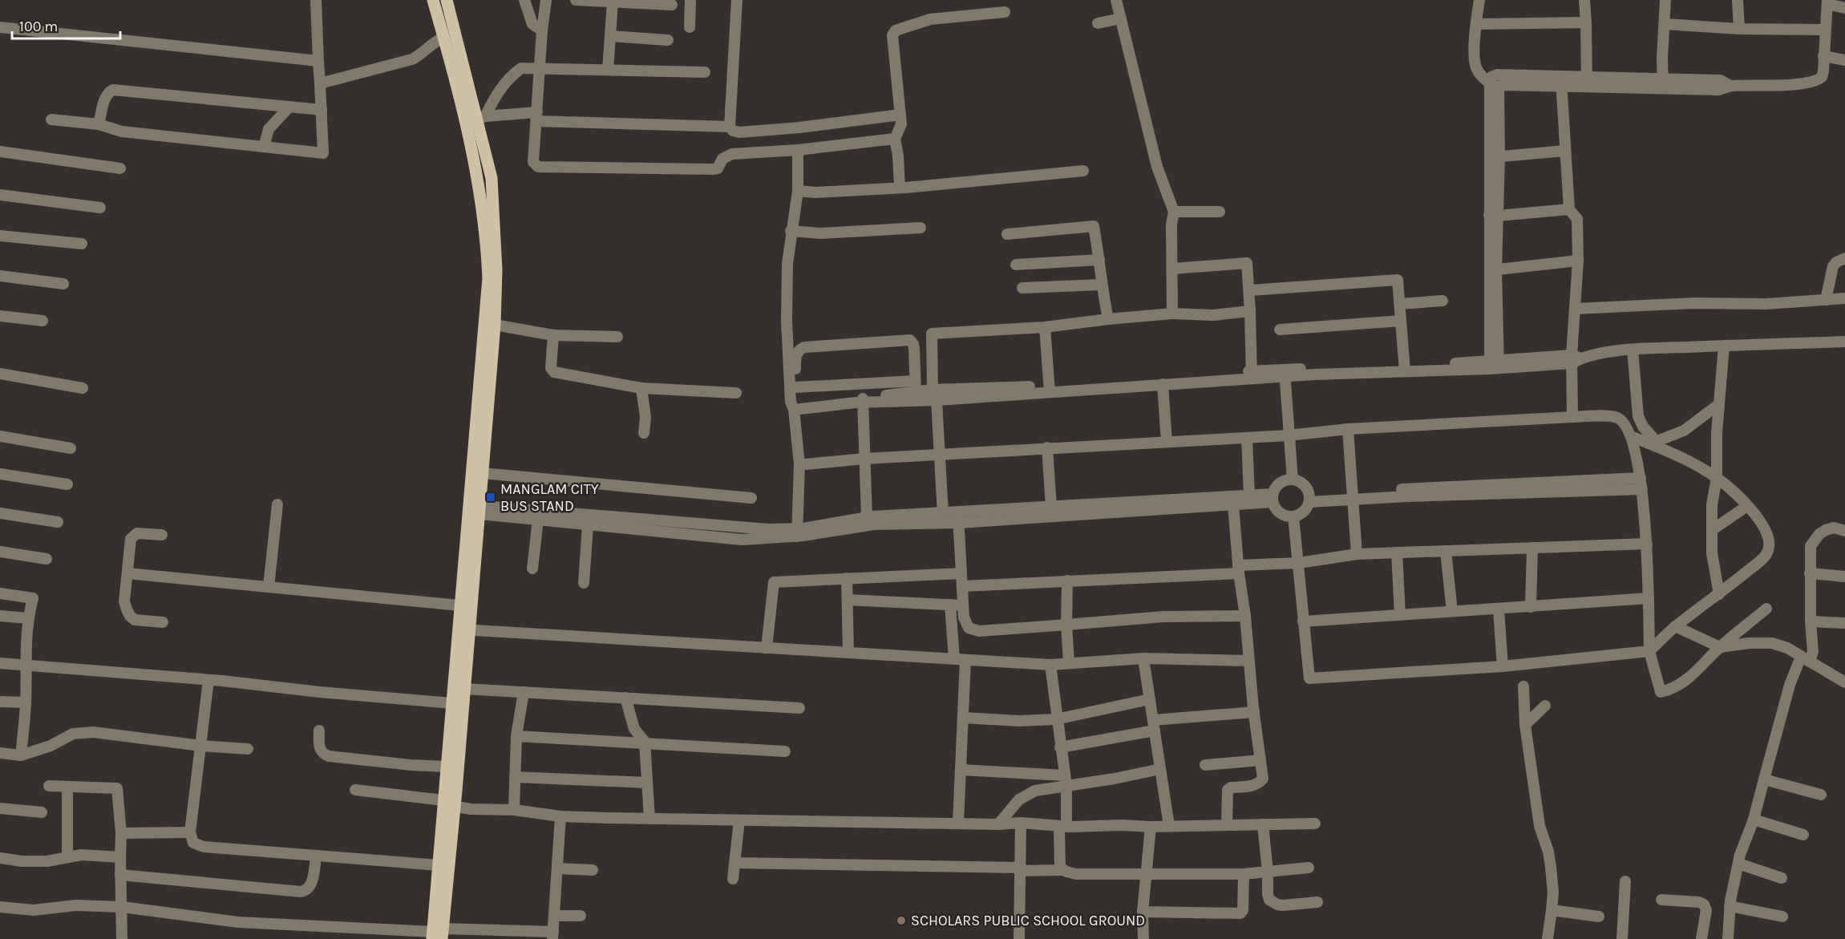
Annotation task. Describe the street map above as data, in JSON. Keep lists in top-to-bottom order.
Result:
{
  "places": {
    "transit": ["MANGLAM CITY BUS STAND"],
    "other": ["SCHOLARS PUBLIC SCHOOL GROUND"]
  },
  "scale_bar": "100 m"
}
